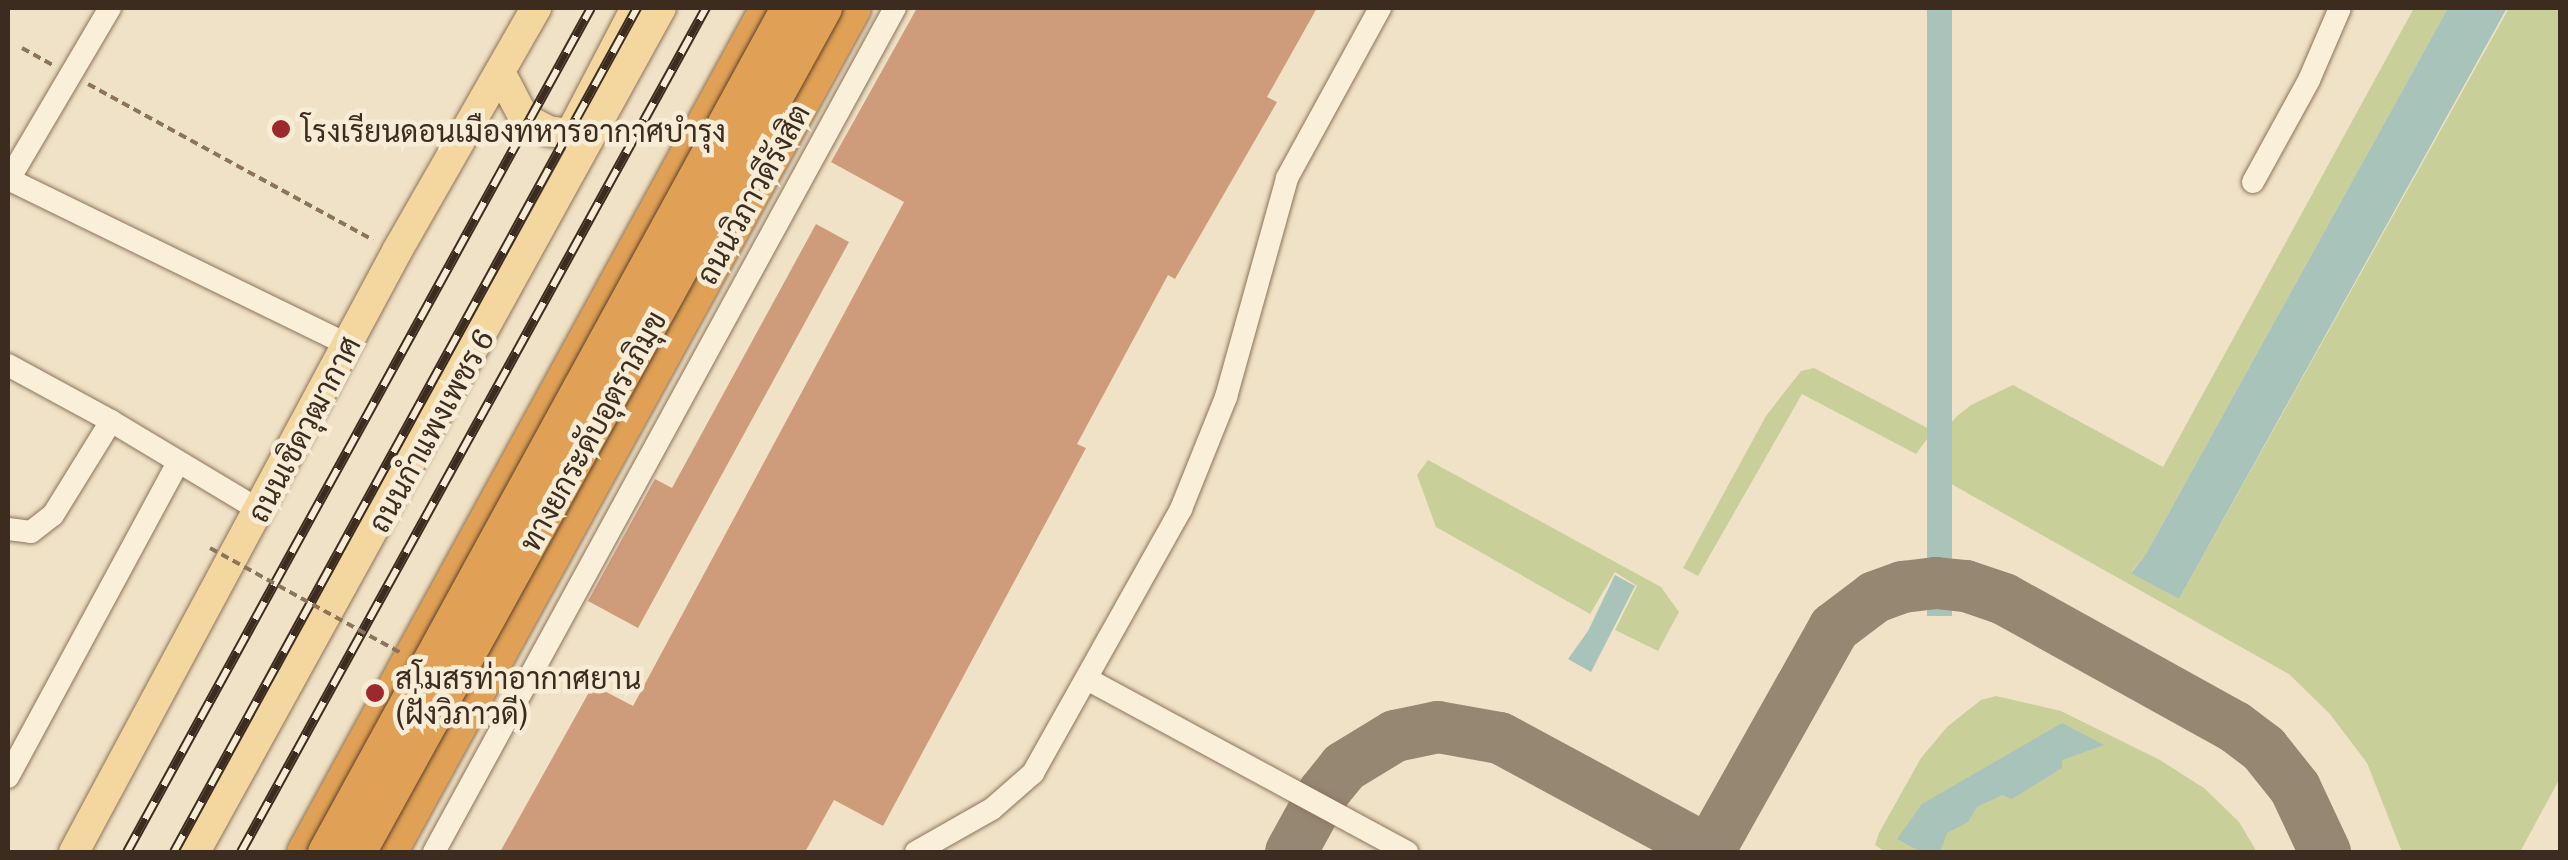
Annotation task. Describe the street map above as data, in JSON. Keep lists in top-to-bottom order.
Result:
{
  "streets": {
    "highway": ["ถนนวิภาวดีรังสิต", "ทางยกระดับอุตราภิมุข"],
    "main road": ["ถนนเชิดวุฒากาศ", "ถนนกำแพงเพชร 6"]
  },
  "places": ["โรงเรียนดอนเมืองทหารอากาศบำรุง", "สโมสรท่าอากาศยาน (ฝั่งวิภาวดี)"]
}
